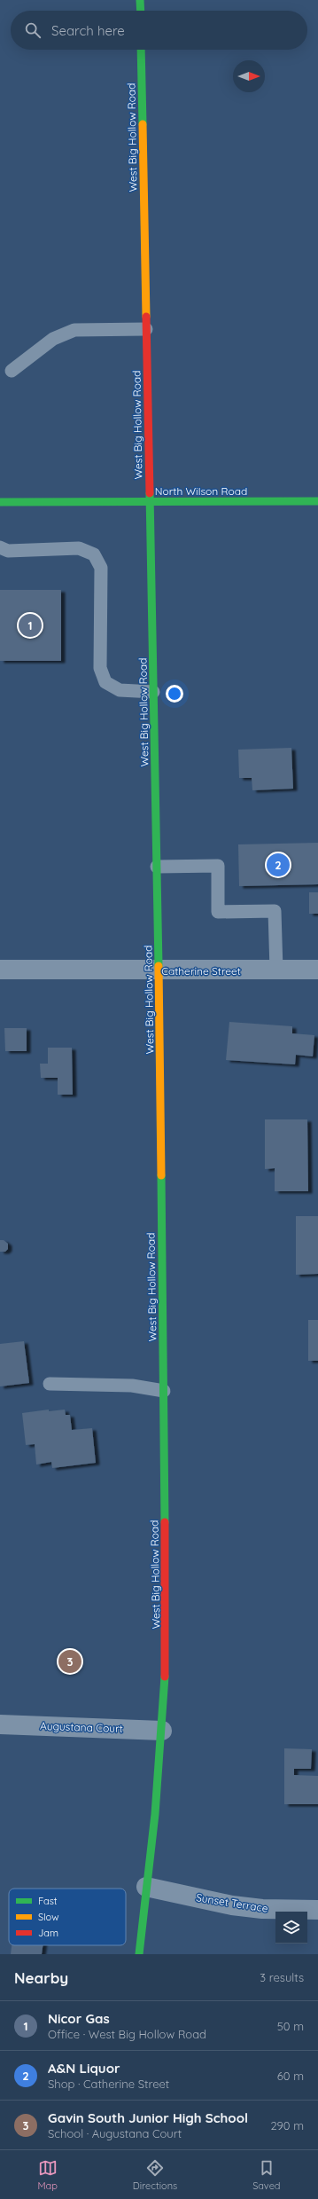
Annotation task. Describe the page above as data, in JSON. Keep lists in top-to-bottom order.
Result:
{
  "streets": {
    "main road": ["West Big Hollow Road", "North Wilson Road"],
    "street": ["Catherine Street", "Augustana Court", "Sunset Terrace"]
  },
  "crossings": [
    ["West Big Hollow Road", "North Wilson Road"],
    ["West Big Hollow Road", "Catherine Street"],
    ["West Big Hollow Road", "Augustana Court"],
    ["West Big Hollow Road", "Sunset Terrace"]
  ],
  "legend": ["Fast", "Slow", "Jam"],
  "north": "right",
  "page": {
    "search": "Search here",
    "pins": ["1", "2", "3"],
    "heading": ["Nearby", "3 results"],
    "list": [
      {
        "mark": "1",
        "name": "Nicor Gas",
        "note": "Office · West Big Hollow Road",
        "value": "50 m"
      },
      {
        "mark": "2",
        "name": "A&N Liquor",
        "note": "Shop · Catherine Street",
        "value": "60 m"
      },
      {
        "mark": "3",
        "name": "Gavin South Junior High School",
        "note": "School · Augustana Court",
        "value": "290 m"
      }
    ],
    "nav": ["Map", "Directions", "Saved"]
  }
}
